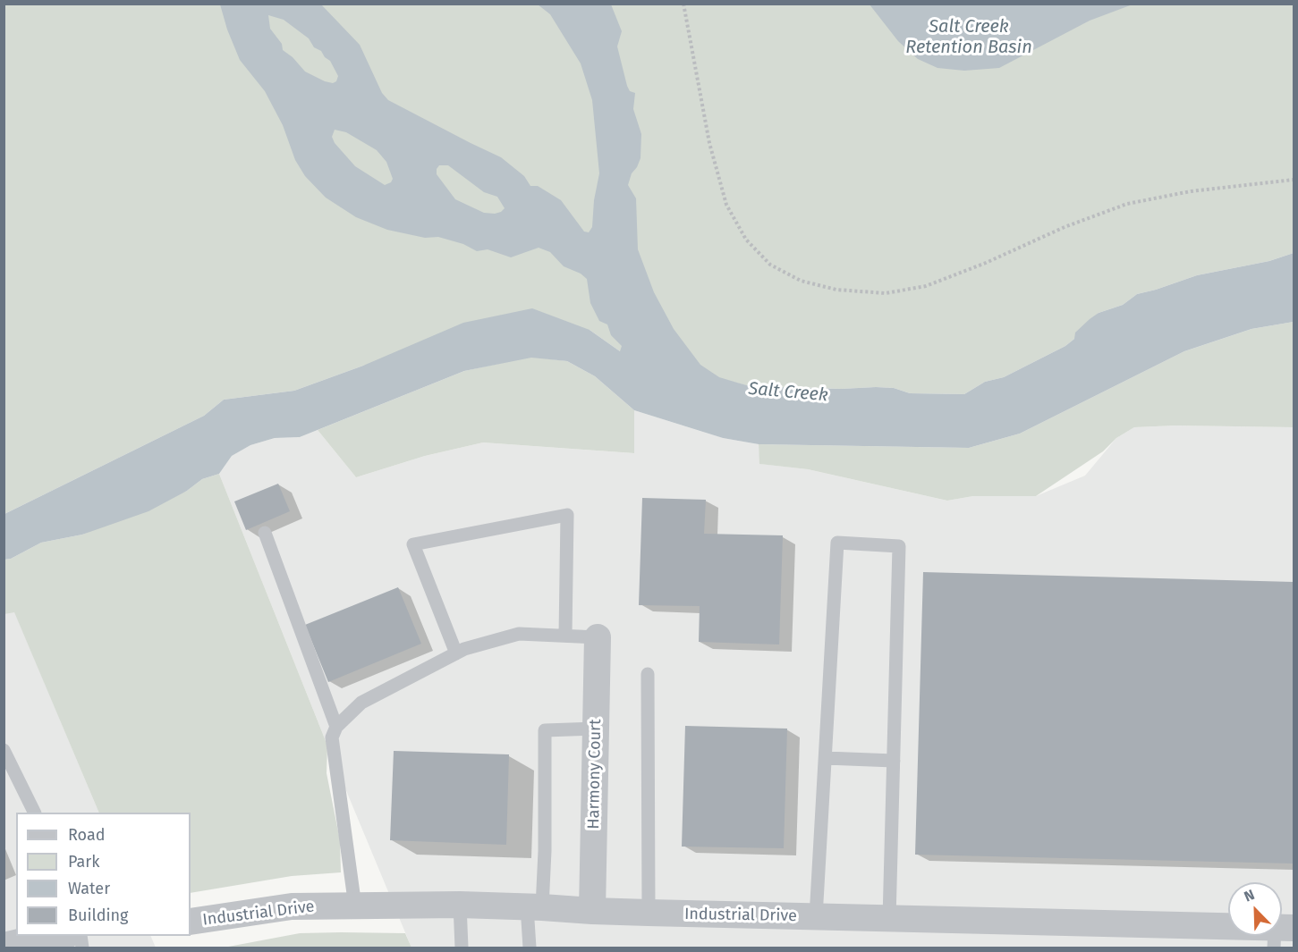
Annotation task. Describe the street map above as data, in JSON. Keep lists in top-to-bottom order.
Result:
{
  "streets": {
    "street": ["Harmony Court", "Industrial Drive"]
  },
  "crossings": [
    ["Harmony Court", "Industrial Drive"]
  ],
  "water": ["Salt Creek Retention Basin", "Salt Creek"],
  "legend": [
    "Road",
    "Park",
    "Water",
    "Building"
  ],
  "north": "top left"
}
